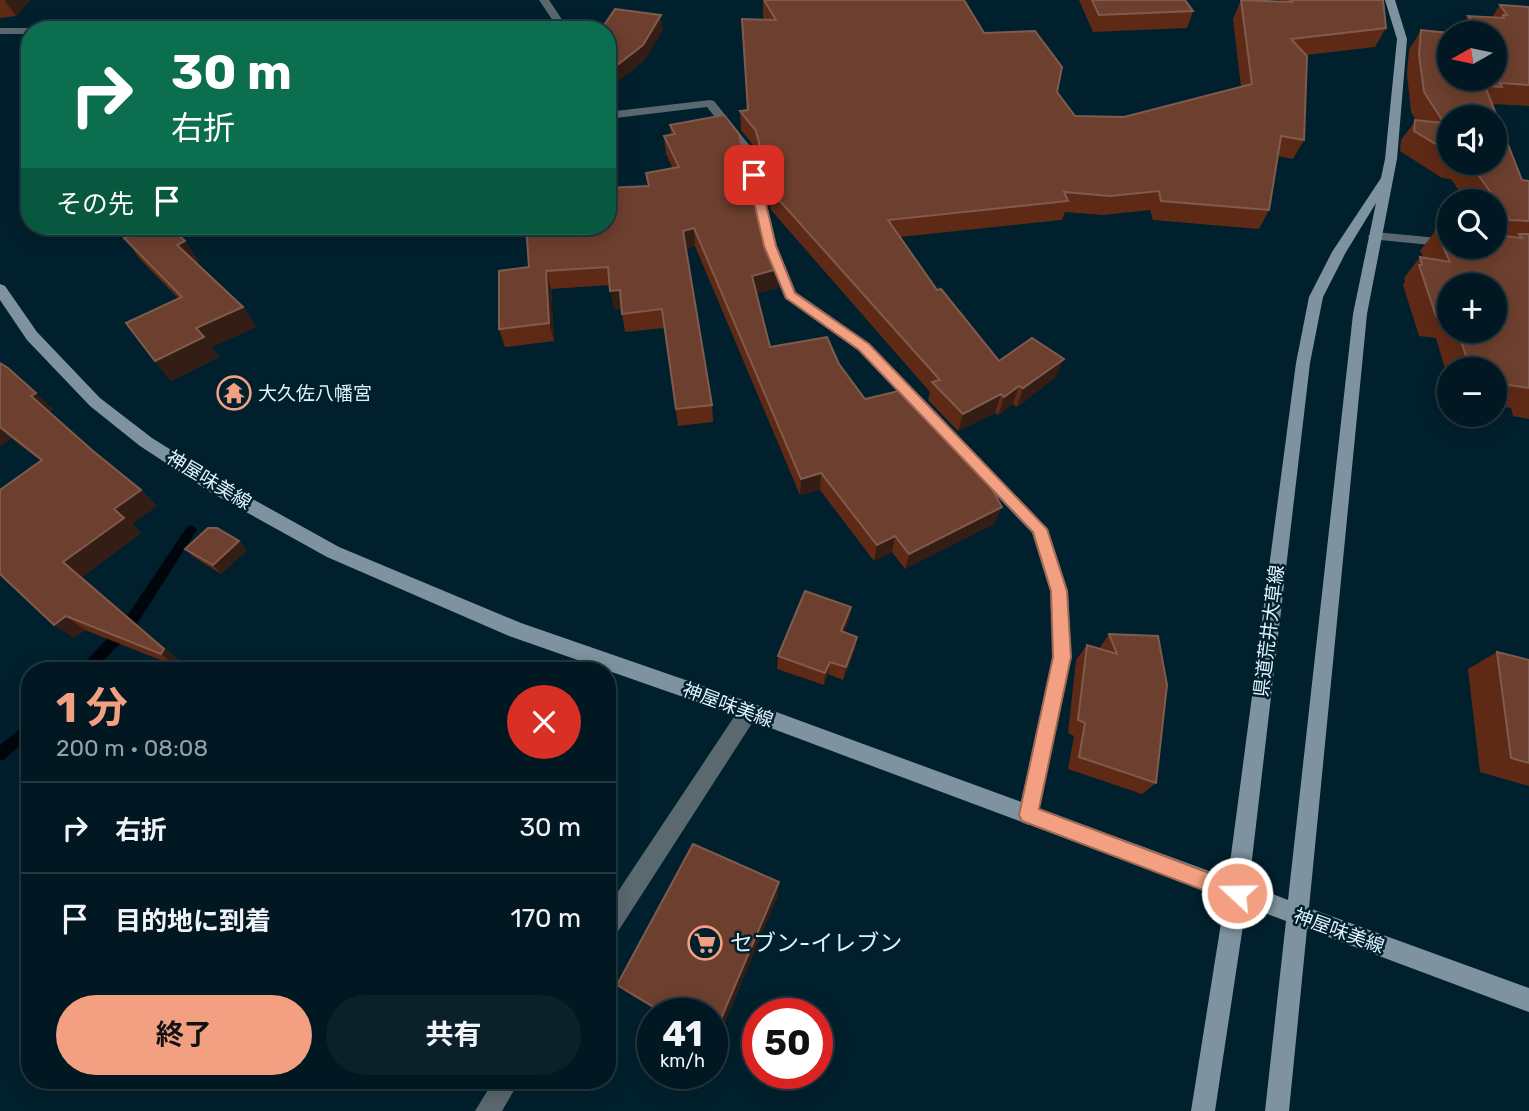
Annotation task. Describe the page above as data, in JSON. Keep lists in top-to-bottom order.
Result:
{
  "streets": {
    "main road": ["神屋味美線", "県道荒井大草線"]
  },
  "crossings": [
    ["神屋味美線", "県道荒井大草線"]
  ],
  "places": {
    "temple": ["大久佐八幡宮"],
    "supermarket": ["セブン-イレブン"]
  },
  "north": "left",
  "page": {
    "map_buttons": ["+", "−"],
    "turn": ["30 m", "右折"],
    "then": "その先",
    "heading": ["1 分", "200 m · 08:08"],
    "list": [
      {
        "name": "右折",
        "value": "30 m"
      },
      {
        "name": "目的地に到着",
        "value": "170 m"
      }
    ],
    "buttons": ["終了", "共有"],
    "speed": "41 km/h",
    "limit": "50"
  }
}
